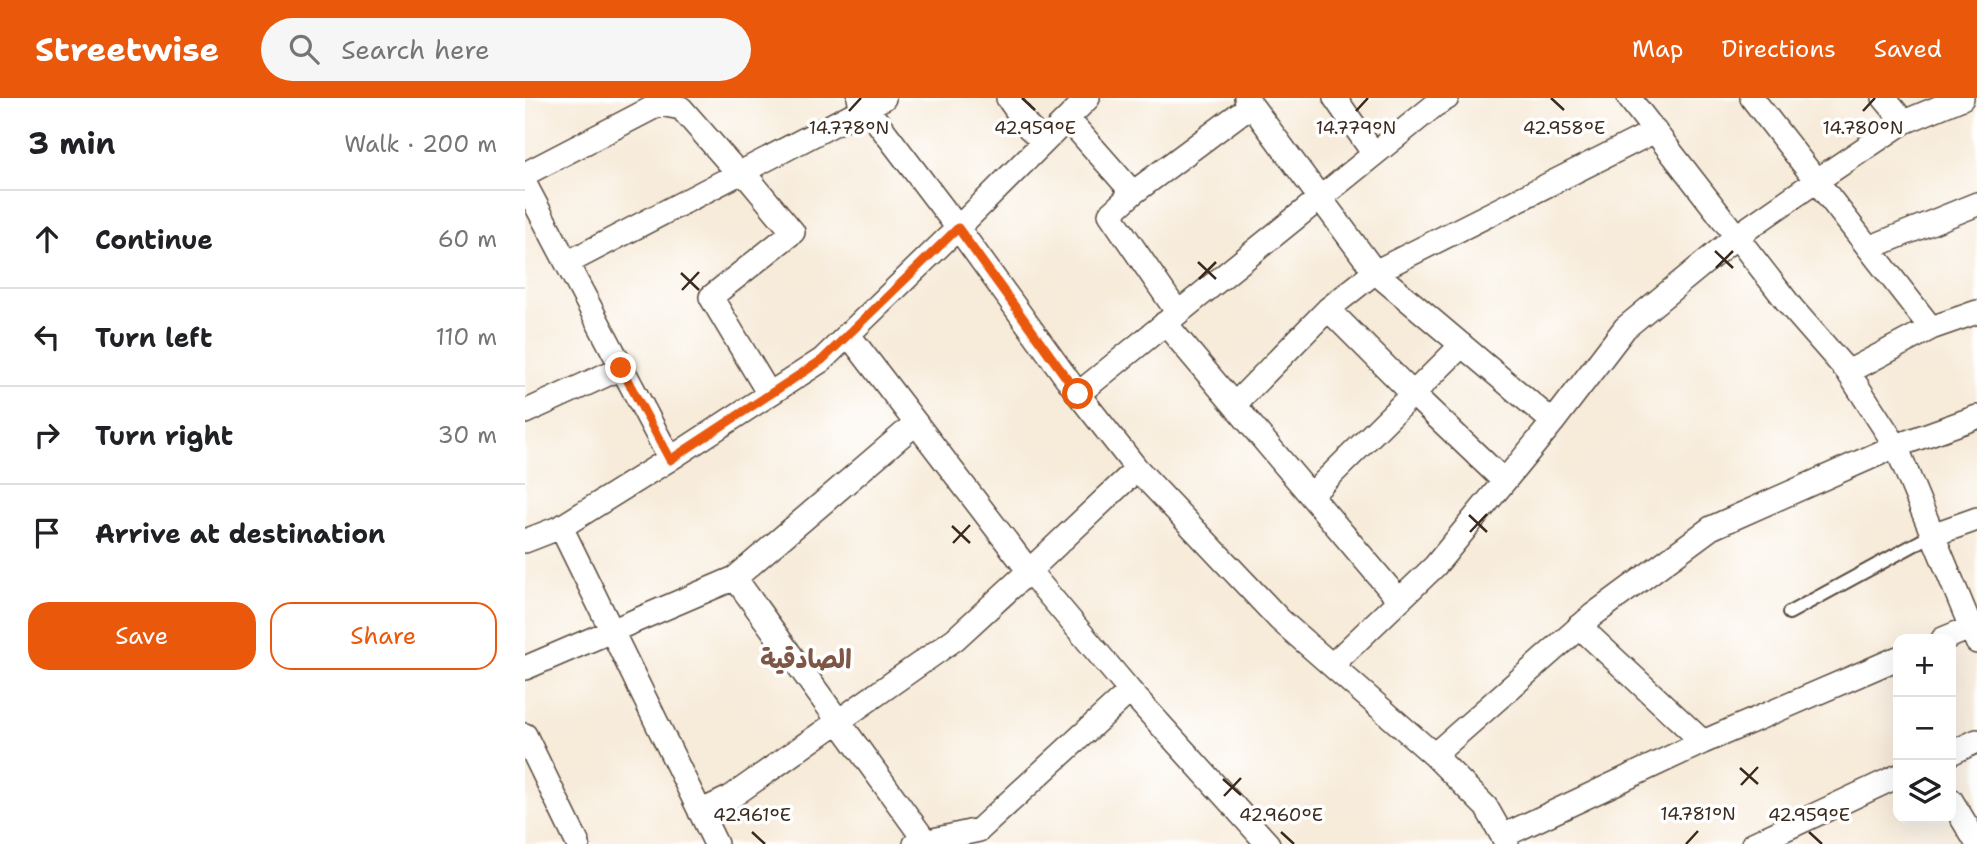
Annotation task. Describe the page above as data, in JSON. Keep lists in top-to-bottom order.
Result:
{
  "districts": ["الصادقية"],
  "page": {
    "header": "Streetwise",
    "search": "Search here",
    "nav": ["Map", "Directions", "Saved"],
    "heading": ["3 min", "Walk · 200 m"],
    "list": [
      ["Continue", "60 m"],
      ["Turn left", "110 m"],
      ["Turn right", "30 m"],
      "Arrive at destination"
    ],
    "buttons": ["Save", "Share"],
    "map_buttons": ["+", "−"]
  },
  "coordinates": [
    "42.959°E",
    "42.958°E",
    "14.779°N",
    "14.778°N",
    "14.780°N",
    "14.781°N",
    "42.961°E",
    "42.960°E"
  ]
}
